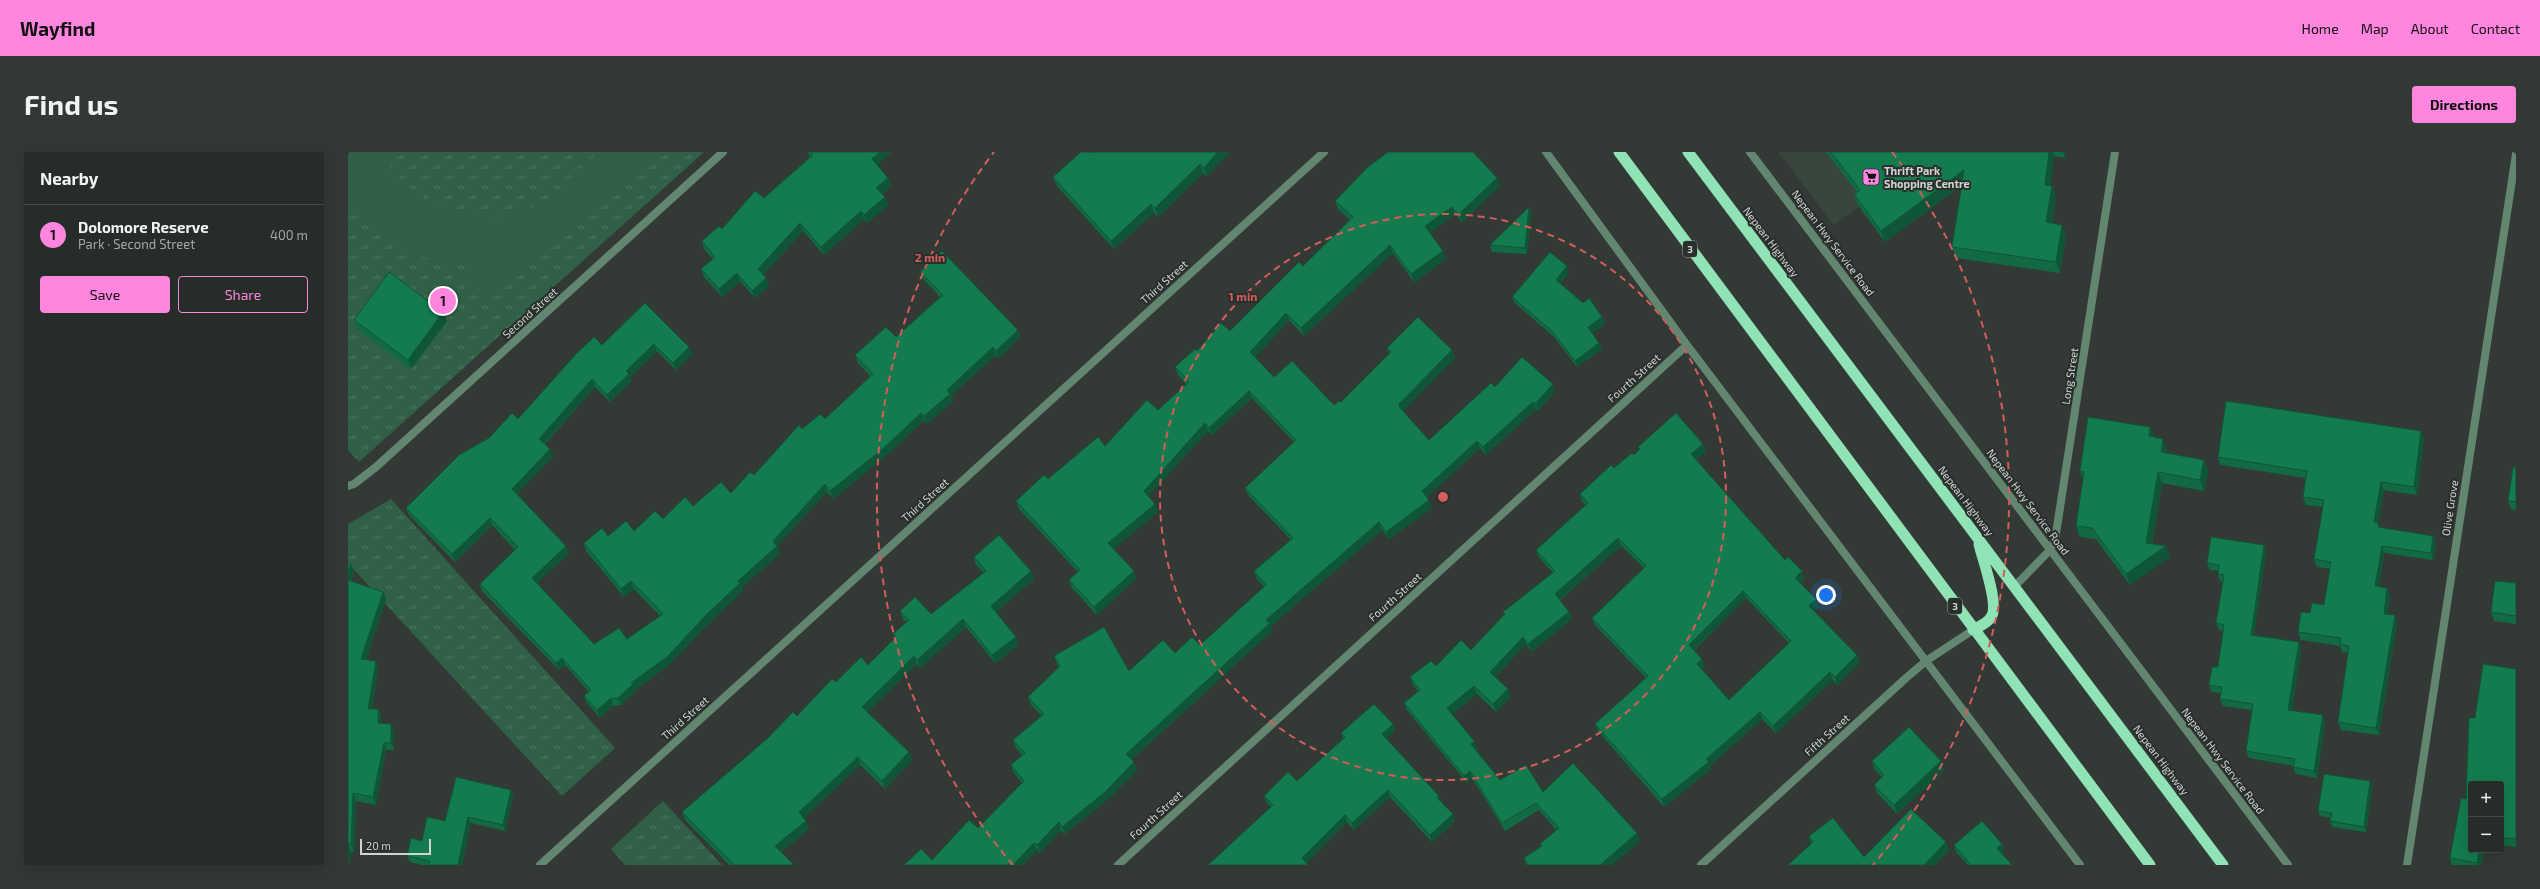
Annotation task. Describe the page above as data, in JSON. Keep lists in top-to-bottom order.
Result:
{
  "streets": {
    "highway": ["Nepean Highway", "3"],
    "street": [
      "Nepean Hwy Service Road",
      "Third Street",
      "Second Street",
      "Long Street",
      "Fourth Street",
      "Olive Grove",
      "Fifth Street"
    ]
  },
  "crossings": [
    ["Nepean Highway", "Long Street"],
    ["Nepean Hwy Service Road", "Long Street"],
    ["3", "Fifth Street"]
  ],
  "places": {
    "supermarket": ["Thrift Park Shopping Centre"]
  },
  "scale_bar": "20 m",
  "page": {
    "header": "Wayfind",
    "nav": [
      "Home",
      "Map",
      "About",
      "Contact"
    ],
    "buttons": [
      "Directions",
      ["Save", "Share"]
    ],
    "title": "Find us",
    "heading": "Nearby",
    "list": [
      {
        "mark": "1",
        "name": "Dolomore Reserve",
        "note": "Park · Second Street",
        "value": "400 m"
      }
    ],
    "pins": "1",
    "map_buttons": ["+", "−"],
    "scale": "20 m"
  },
  "rings": ["2 min", "1 min"]
}
